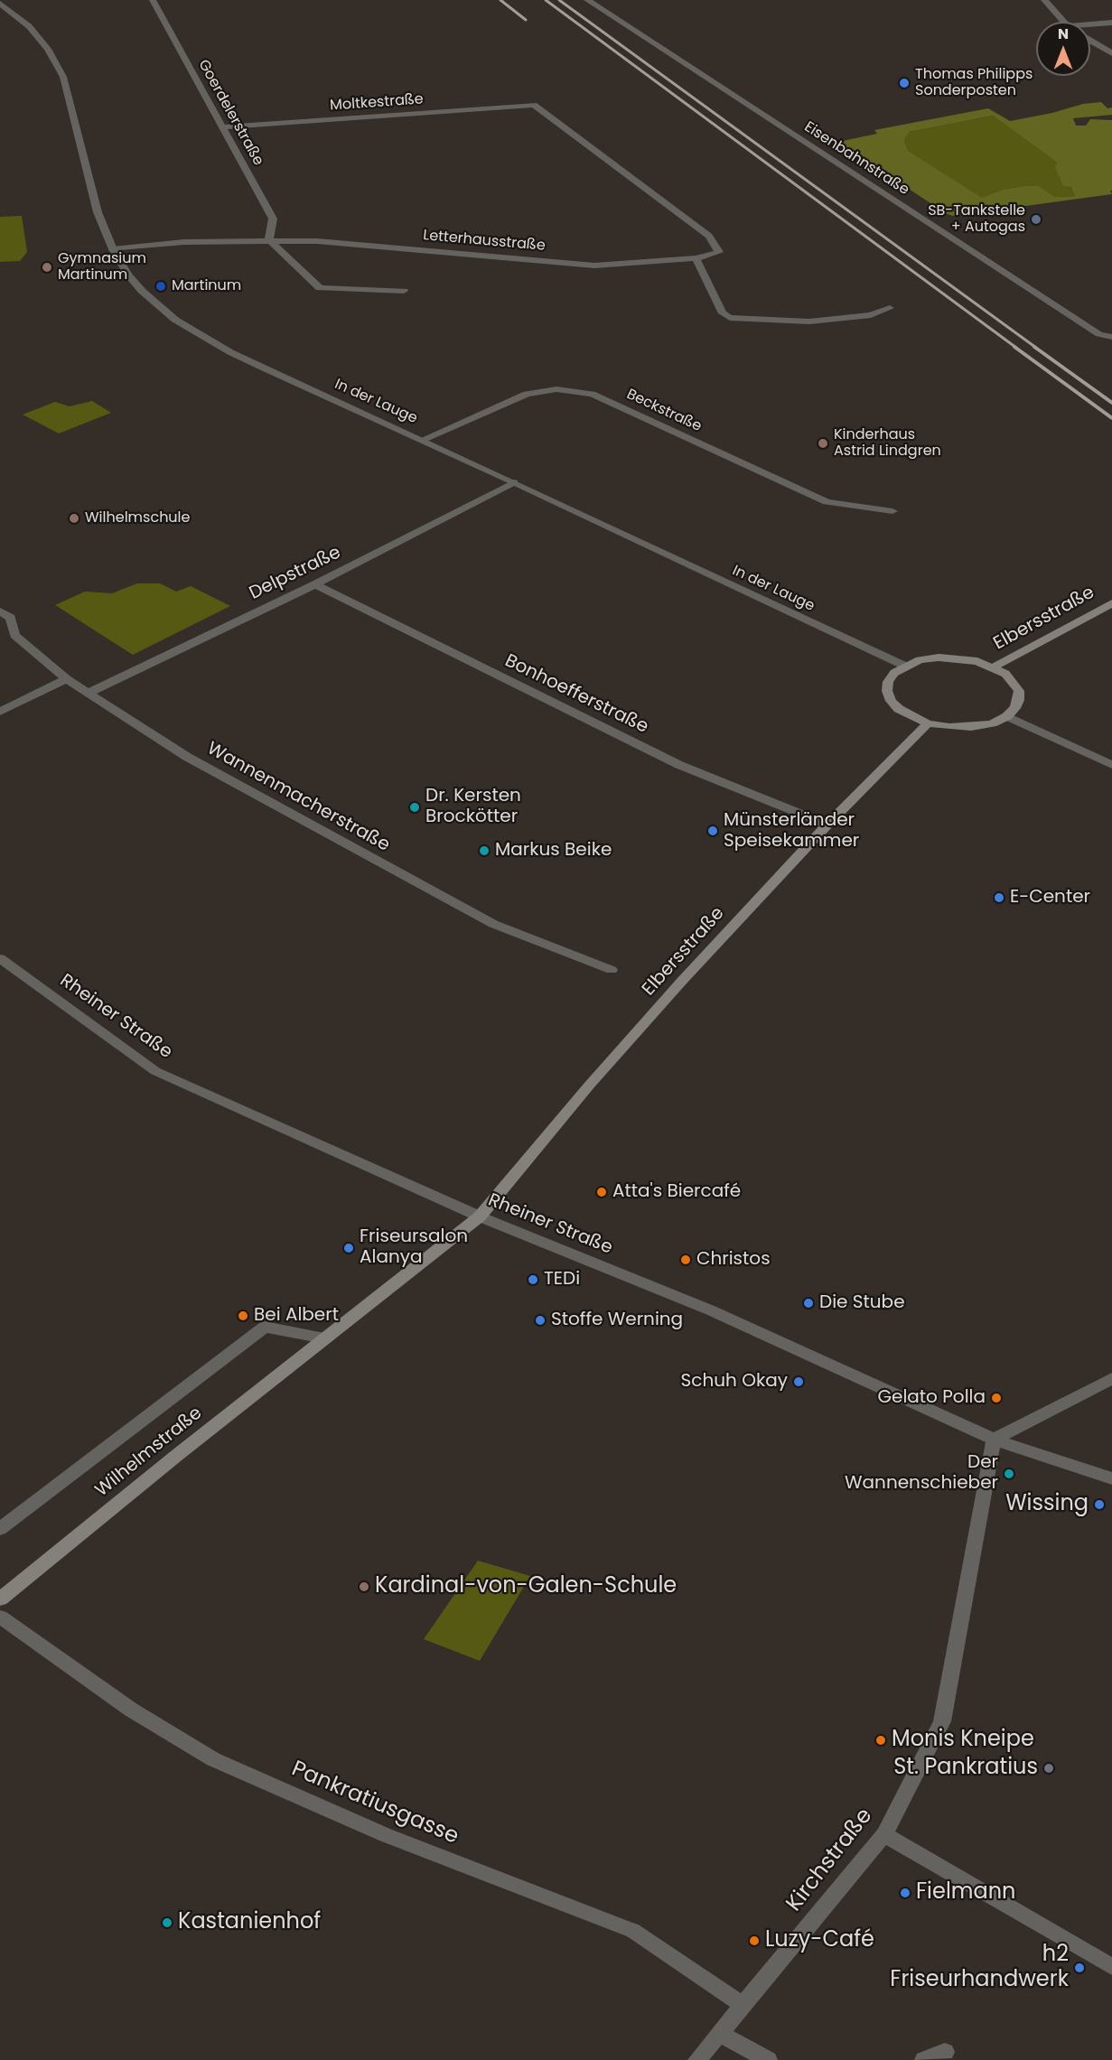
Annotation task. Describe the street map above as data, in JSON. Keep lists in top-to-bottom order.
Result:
{
  "streets": {
    "main road": ["Elbersstraße", "Wilhelmstraße"],
    "street": [
      "Moltkestraße",
      "Goerdelerstraße",
      "Eisenbahnstraße",
      "Letterhausstraße",
      "In der Lauge",
      "Beckstraße",
      "Delpstraße",
      "Bonhoefferstraße",
      "Wannenmacherstraße",
      "Rheiner Straße",
      "Pankratiusgasse",
      "Kirchstraße"
    ]
  },
  "crossings": [
    ["Moltkestraße", "Goerdelerstraße"],
    ["Moltkestraße", "Letterhausstraße"],
    ["Goerdelerstraße", "Letterhausstraße"],
    ["Letterhausstraße", "In der Lauge"],
    ["In der Lauge", "Beckstraße"],
    ["In der Lauge", "Delpstraße"],
    ["Delpstraße", "Bonhoefferstraße"],
    ["Delpstraße", "Wannenmacherstraße"],
    ["Elbersstraße", "Bonhoefferstraße"],
    ["Elbersstraße", "Rheiner Straße"],
    ["Elbersstraße", "Wilhelmstraße"],
    ["Rheiner Straße", "Wilhelmstraße"],
    ["Rheiner Straße", "Kirchstraße"],
    ["Pankratiusgasse", "Kirchstraße"]
  ],
  "places": [
    "Thomas Philipps Sonderposten",
    "SB-Tankstelle + Autogas",
    "Gymnasium Martinum",
    "Martinum",
    "Kinderhaus Astrid Lindgren",
    "Wilhelmschule",
    "Dr. Kersten Brockötter",
    "Münsterländer Speisekammer",
    "Markus Beike",
    "E-Center",
    "Atta's Biercafé",
    "Friseursalon Alanya",
    "Christos",
    "TEDi",
    "Die Stube",
    "Bei Albert",
    "Stoffe Werning",
    "Schuh Okay",
    "Gelato Polla",
    "Der Wannenschieber",
    "Wissing",
    "Kardinal-von-Galen-Schule",
    "Monis Kneipe",
    "St. Pankratius",
    "Fielmann",
    "Kastanienhof",
    "Luzy-Café",
    "h2 Friseurhandwerk"
  ],
  "north": "top"
}
